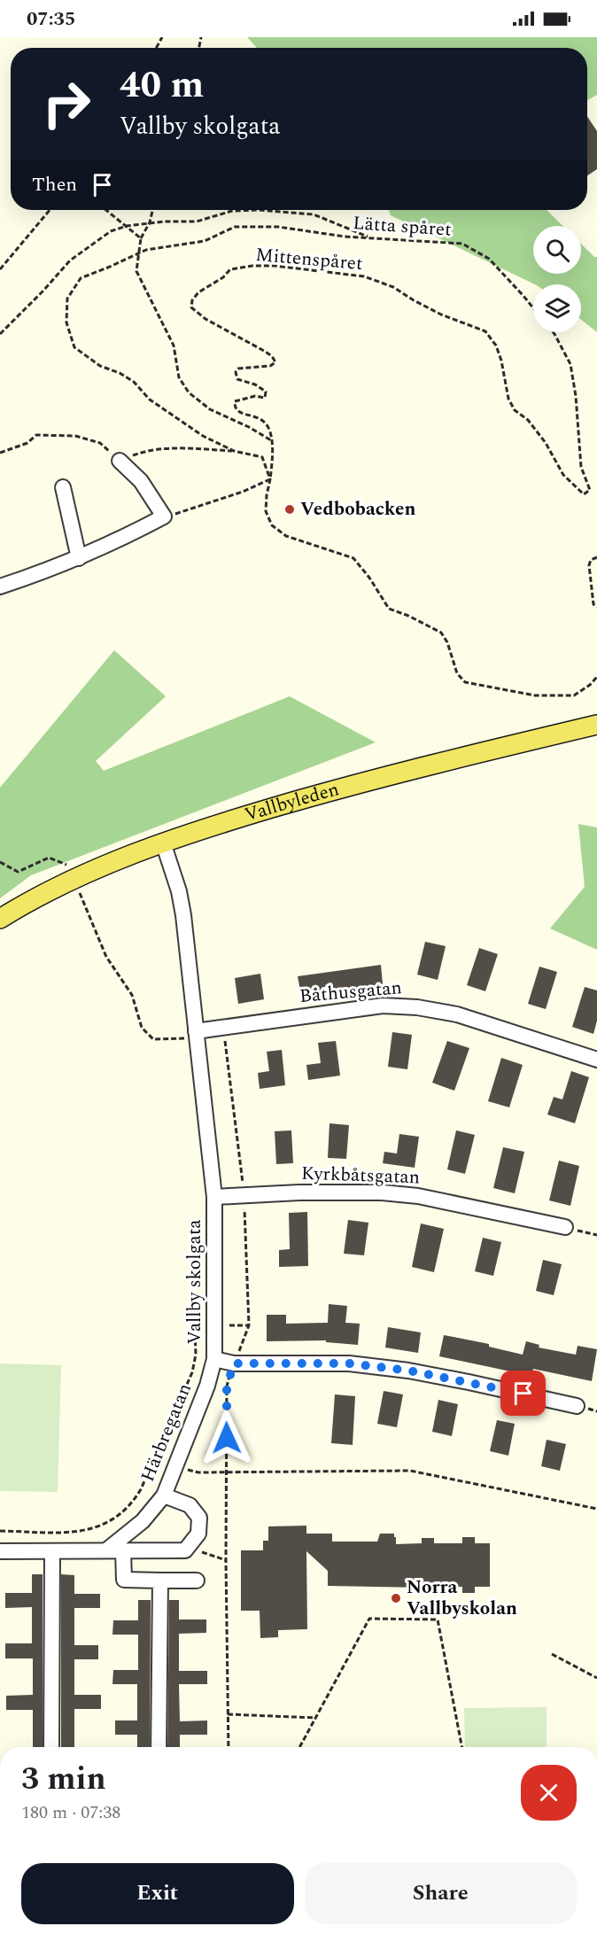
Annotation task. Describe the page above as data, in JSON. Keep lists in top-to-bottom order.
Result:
{
  "streets": {
    "main road": ["Vallbyleden"],
    "street": [
      "Båthusgatan",
      "Kyrkbåtsgatan",
      "Vallby skolgata",
      "Härbregatan"
    ],
    "path": ["Lätta spåret", "Mittenspåret"]
  },
  "crossings": [
    ["Lätta spåret", "Mittenspåret"],
    ["Vallbyleden", "Vallby skolgata"],
    ["Båthusgatan", "Vallby skolgata"],
    ["Kyrkbåtsgatan", "Vallby skolgata"],
    ["Vallby skolgata", "Härbregatan"]
  ],
  "places": ["Vedbobacken", "Norra Vallbyskolan"],
  "page": {
    "status": "07:35",
    "turn": ["40 m", "Vallby skolgata"],
    "then": "Then",
    "heading": ["3 min", "180 m · 07:38"],
    "buttons": ["Exit", "Share"]
  }
}
